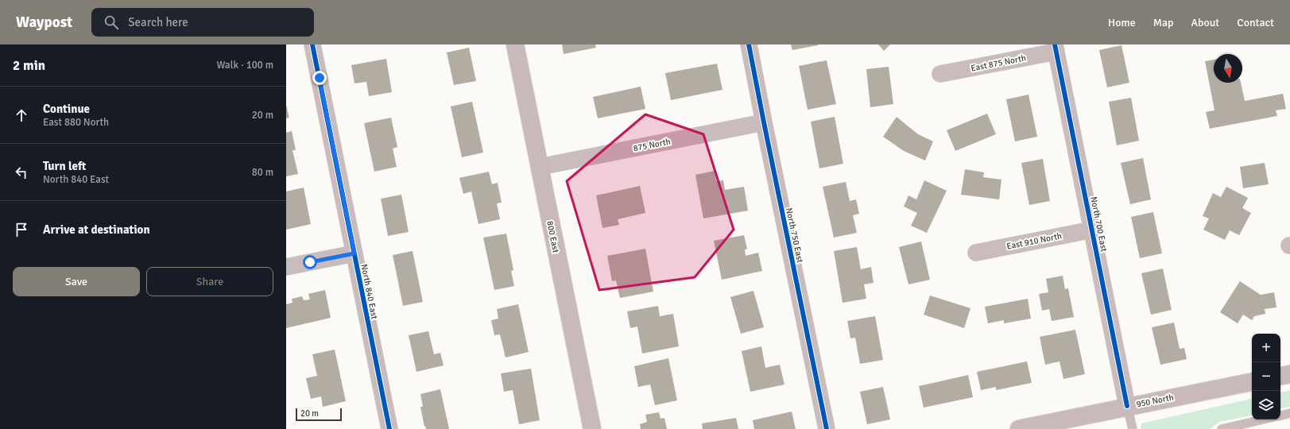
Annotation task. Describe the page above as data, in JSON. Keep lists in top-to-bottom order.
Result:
{
  "streets": {
    "main road": ["800 East", "950 North"],
    "street": [
      "East 875 North",
      "875 North",
      "North 700 East",
      "North 750 East",
      "East 910 North",
      "North 840 East"
    ]
  },
  "crossings": [
    ["East 875 North", "North 700 East"],
    ["875 North", "North 750 East"],
    ["875 North", "800 East"],
    ["North 700 East", "East 910 North"],
    ["North 700 East", "950 North"]
  ],
  "scale_bar": "20 m",
  "north": "bottom",
  "page": {
    "header": "Waypost",
    "search": "Search here",
    "nav": [
      "Home",
      "Map",
      "About",
      "Contact"
    ],
    "heading": ["2 min", "Walk · 100 m"],
    "list": [
      ["Continue", "East 880 North", "20 m"],
      ["Turn left", "North 840 East", "80 m"],
      "Arrive at destination"
    ],
    "buttons": ["Save", "Share"],
    "map_buttons": ["+", "−"],
    "scale": "20 m"
  }
}
